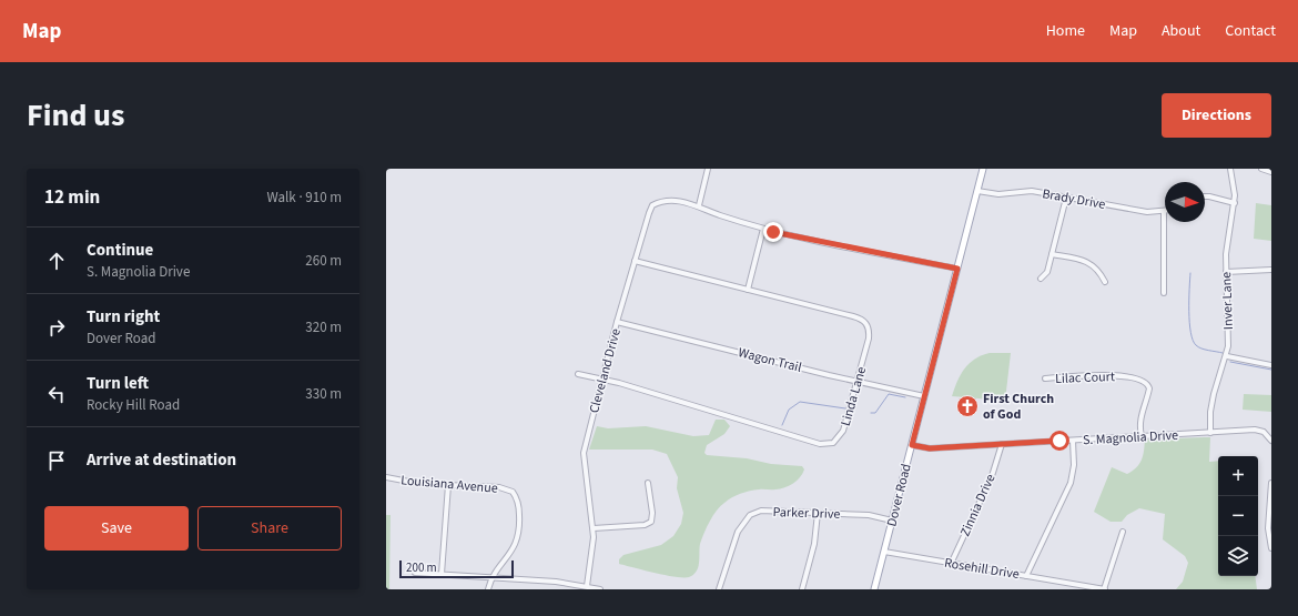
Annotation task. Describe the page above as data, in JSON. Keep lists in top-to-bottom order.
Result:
{
  "streets": {
    "main road": ["Dover Road"],
    "street": [
      "Brady Drive",
      "Inver Lane",
      "Wagon Trail",
      "Cleveland Drive",
      "Lilac Court",
      "Linda Lane",
      "S. Magnolia Drive",
      "Louisiana Avenue",
      "Zinnia Drive",
      "Parker Drive",
      "Rosehill Drive"
    ]
  },
  "crossings": [
    ["Brady Drive", "Dover Road"],
    ["Inver Lane", "S. Magnolia Drive"],
    ["Wagon Trail", "Cleveland Drive"],
    ["Wagon Trail", "Linda Lane"],
    ["Wagon Trail", "Dover Road"],
    ["Cleveland Drive", "Linda Lane"],
    ["Cleveland Drive", "Dover Road"],
    ["Lilac Court", "S. Magnolia Drive"],
    ["S. Magnolia Drive", "Dover Road"],
    ["S. Magnolia Drive", "Zinnia Drive"],
    ["Dover Road", "Parker Drive"],
    ["Dover Road", "Rosehill Drive"],
    ["Zinnia Drive", "Rosehill Drive"]
  ],
  "places": {
    "church": ["First Church of God"]
  },
  "scale_bar": "200 m",
  "north": "right",
  "page": {
    "header": "Map",
    "nav": [
      "Home",
      "Map",
      "About",
      "Contact"
    ],
    "title": "Find us",
    "buttons": [
      "Directions",
      ["Save", "Share"]
    ],
    "heading": ["12 min", "Walk · 910 m"],
    "list": [
      ["Continue", "S. Magnolia Drive", "260 m"],
      ["Turn right", "Dover Road", "320 m"],
      ["Turn left", "Rocky Hill Road", "330 m"],
      "Arrive at destination"
    ],
    "map_buttons": ["+", "−"],
    "scale": "200 m"
  }
}
